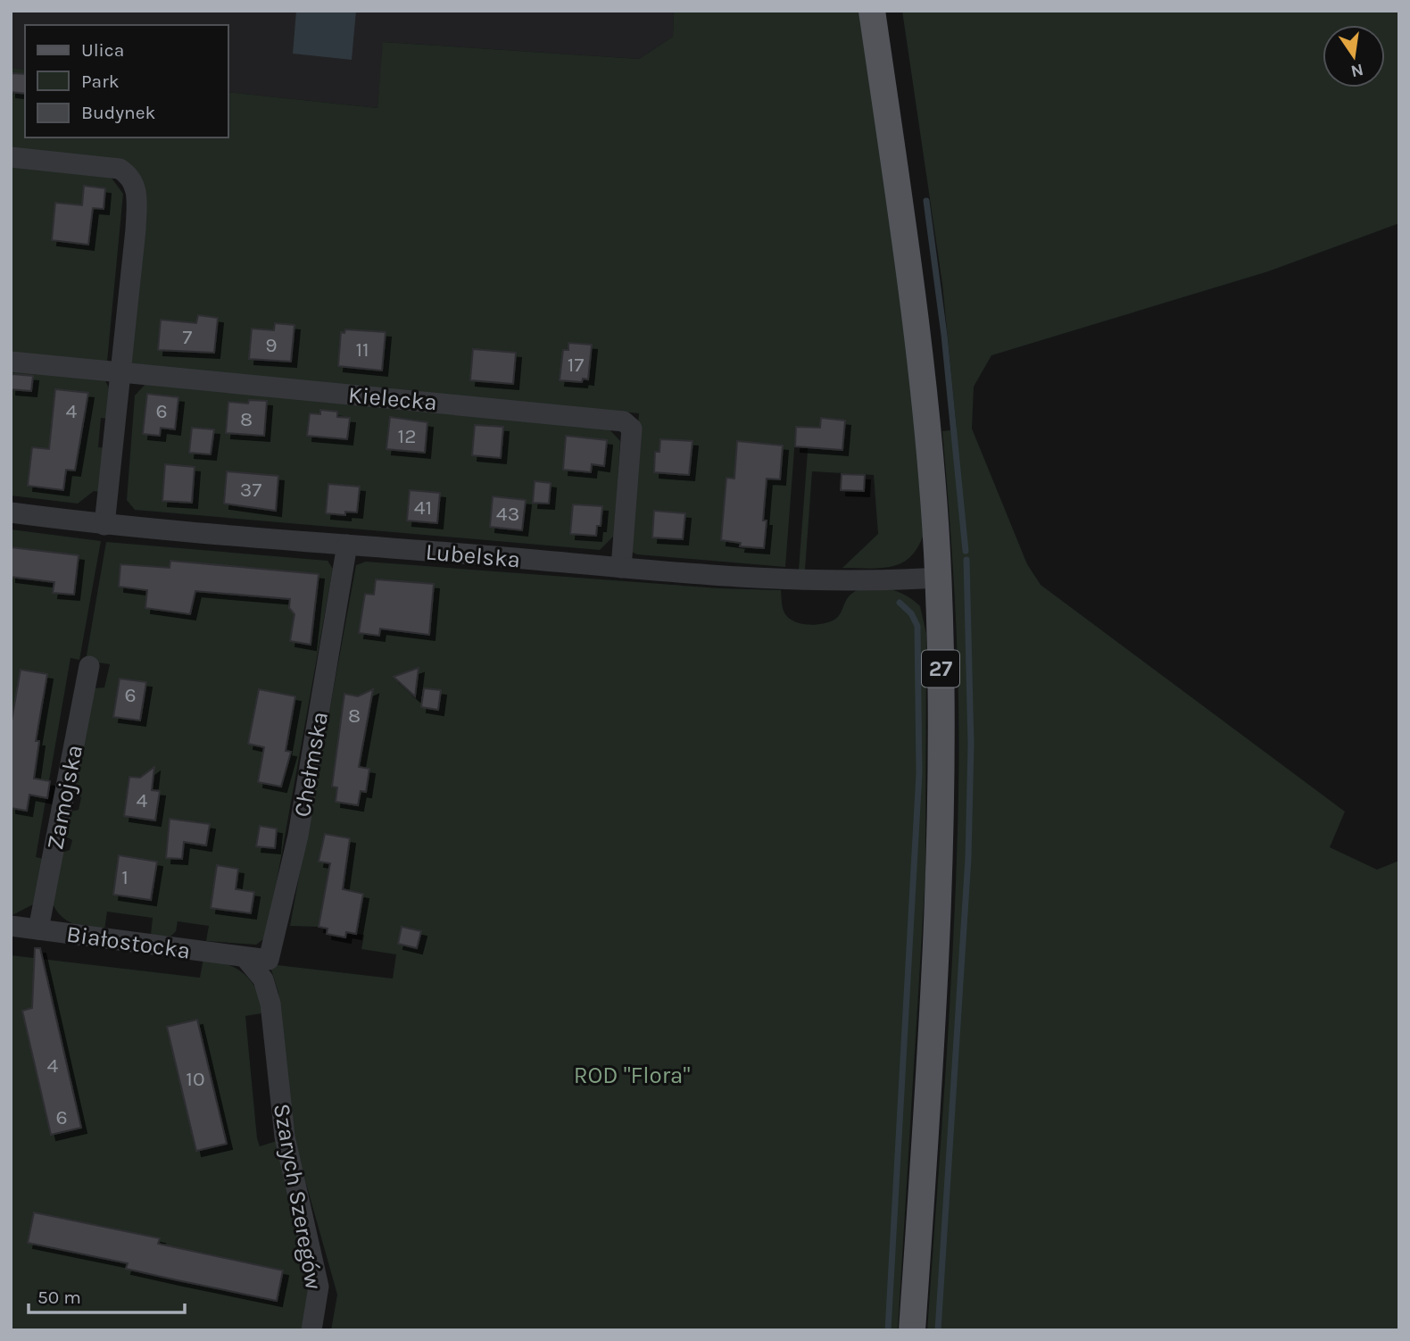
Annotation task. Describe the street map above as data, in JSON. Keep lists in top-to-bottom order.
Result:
{
  "streets": {
    "main road": ["27"],
    "street": [
      "Kielecka",
      "Lubelska",
      "Chełmska",
      "Zamojska",
      "Białostocka",
      "Szarych Szeregów"
    ]
  },
  "crossings": [
    ["Kielecka", "Lubelska"],
    ["Lubelska", "27"],
    ["Lubelska", "Chełmska"],
    ["Chełmska", "Białostocka"],
    ["Chełmska", "Szarych Szeregów"],
    ["Zamojska", "Białostocka"],
    ["Białostocka", "Szarych Szeregów"]
  ],
  "parks": ["ROD \"Flora\""],
  "house_numbers": [
    "7",
    "9",
    "11",
    "17",
    "4",
    "6",
    "8",
    "12",
    "37",
    "41",
    "43",
    "6",
    "8",
    "4",
    "1",
    "4",
    "10",
    "6"
  ],
  "legend": ["Ulica", "Park", "Budynek"],
  "scale_bar": "50 m",
  "north": "bottom"
}
